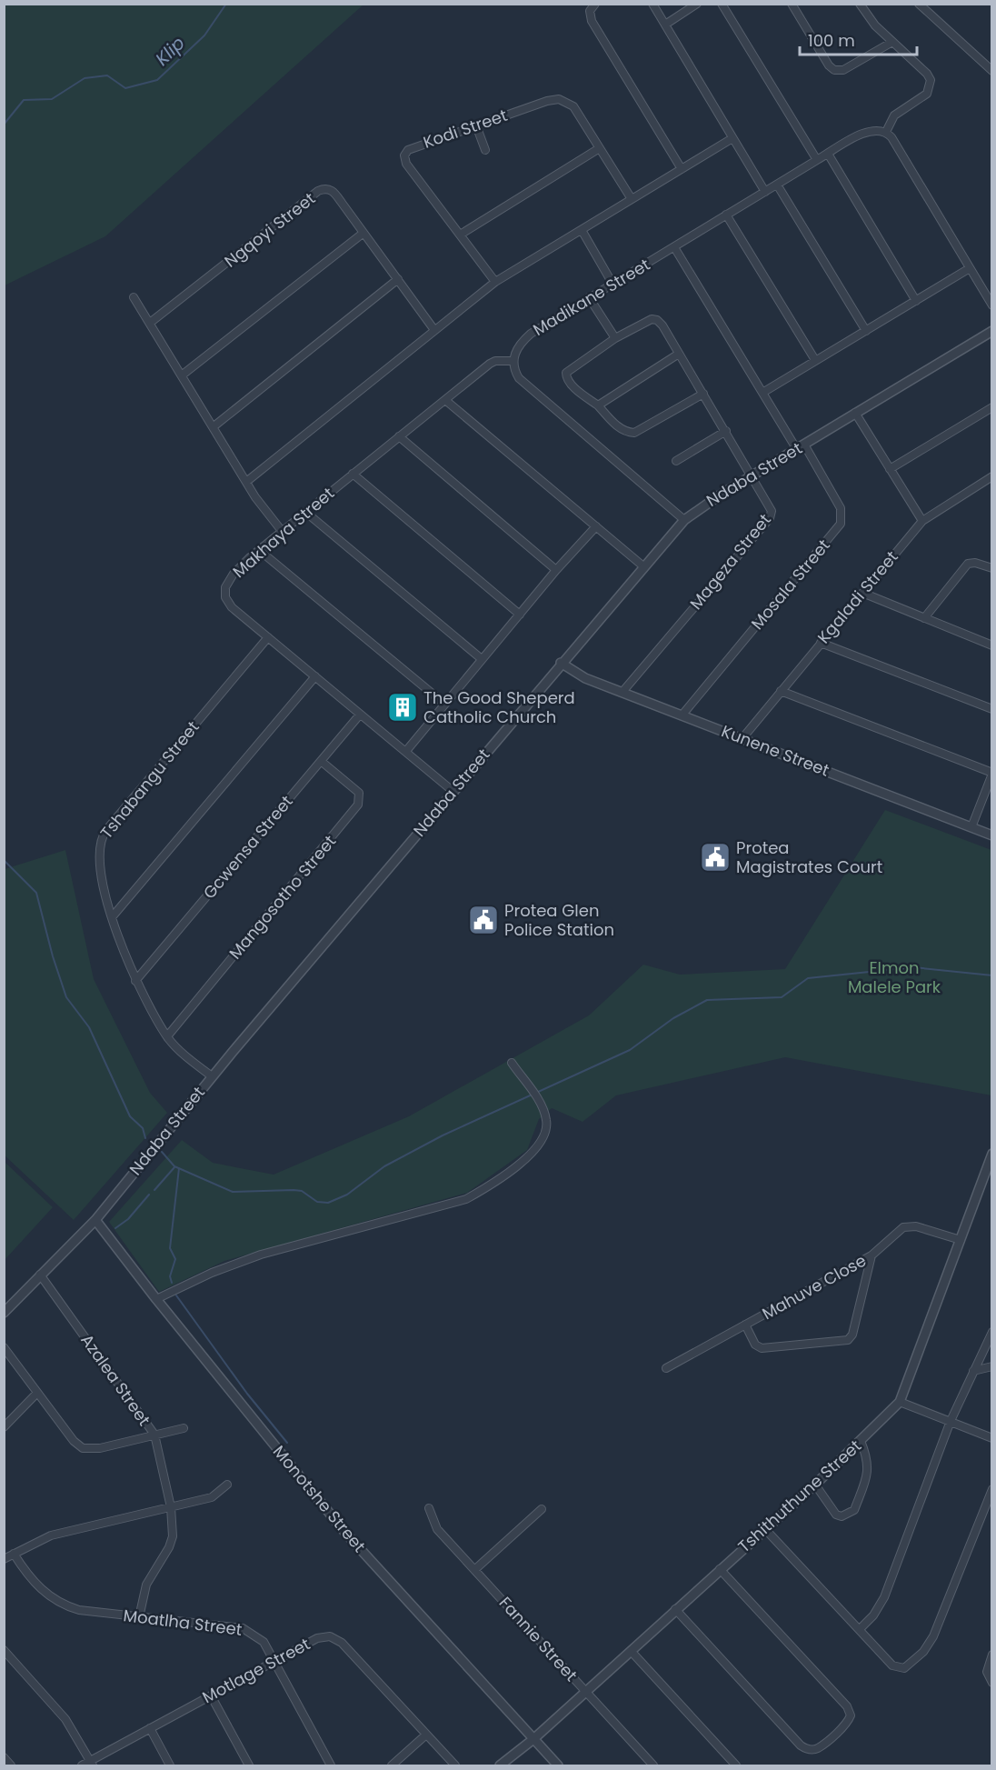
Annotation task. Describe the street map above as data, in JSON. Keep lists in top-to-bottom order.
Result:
{
  "streets": {
    "street": [
      "Kodi Street",
      "Ngqoyi Street",
      "Madikane Street",
      "Ndaba Street",
      "Makhaya Street",
      "Mageza Street",
      "Mosala Street",
      "Kgaladi Street",
      "Kunene Street",
      "Tshabangu Street",
      "Gcwensa Street",
      "Mangosotho Street",
      "Mahuve Close",
      "Azalea Street",
      "Tshithuthune Street",
      "Monotshe Street",
      "Moatlha Street",
      "Fannie Street",
      "Motlage Street"
    ]
  },
  "crossings": [
    ["Madikane Street", "Makhaya Street"],
    ["Madikane Street", "Mosala Street"],
    ["Ndaba Street", "Makhaya Street"],
    ["Ndaba Street", "Mageza Street"],
    ["Ndaba Street", "Mosala Street"],
    ["Ndaba Street", "Kunene Street"],
    ["Ndaba Street", "Tshabangu Street"],
    ["Ndaba Street", "Azalea Street"],
    ["Ndaba Street", "Monotshe Street"],
    ["Makhaya Street", "Tshabangu Street"],
    ["Makhaya Street", "Gcwensa Street"],
    ["Mageza Street", "Kunene Street"],
    ["Mosala Street", "Kunene Street"],
    ["Kgaladi Street", "Kunene Street"],
    ["Tshabangu Street", "Gcwensa Street"],
    ["Tshabangu Street", "Mangosotho Street"],
    ["Gcwensa Street", "Mangosotho Street"],
    ["Mahuve Close", "Tshithuthune Street"],
    ["Azalea Street", "Moatlha Street"],
    ["Tshithuthune Street", "Monotshe Street"],
    ["Tshithuthune Street", "Fannie Street"],
    ["Moatlha Street", "Motlage Street"]
  ],
  "water": ["Klip"],
  "parks": ["Elmon Malele Park"],
  "places": {
    "building": ["The Good Sheperd Catholic Church"],
    "public building": ["Protea Magistrates Court", "Protea Glen Police Station"]
  },
  "scale_bar": "100 m"
}
